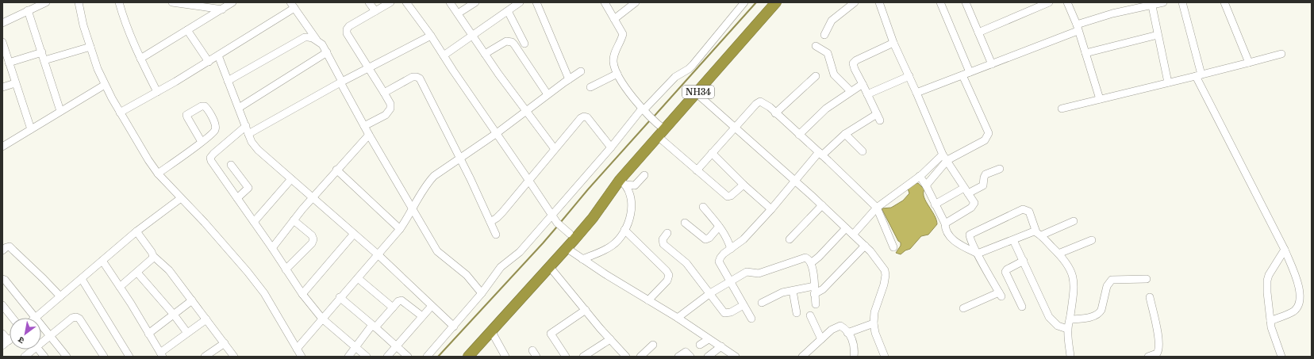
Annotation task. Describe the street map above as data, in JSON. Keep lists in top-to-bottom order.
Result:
{
  "streets": {
    "highway": ["NH34"]
  },
  "north": "bottom left"
}
